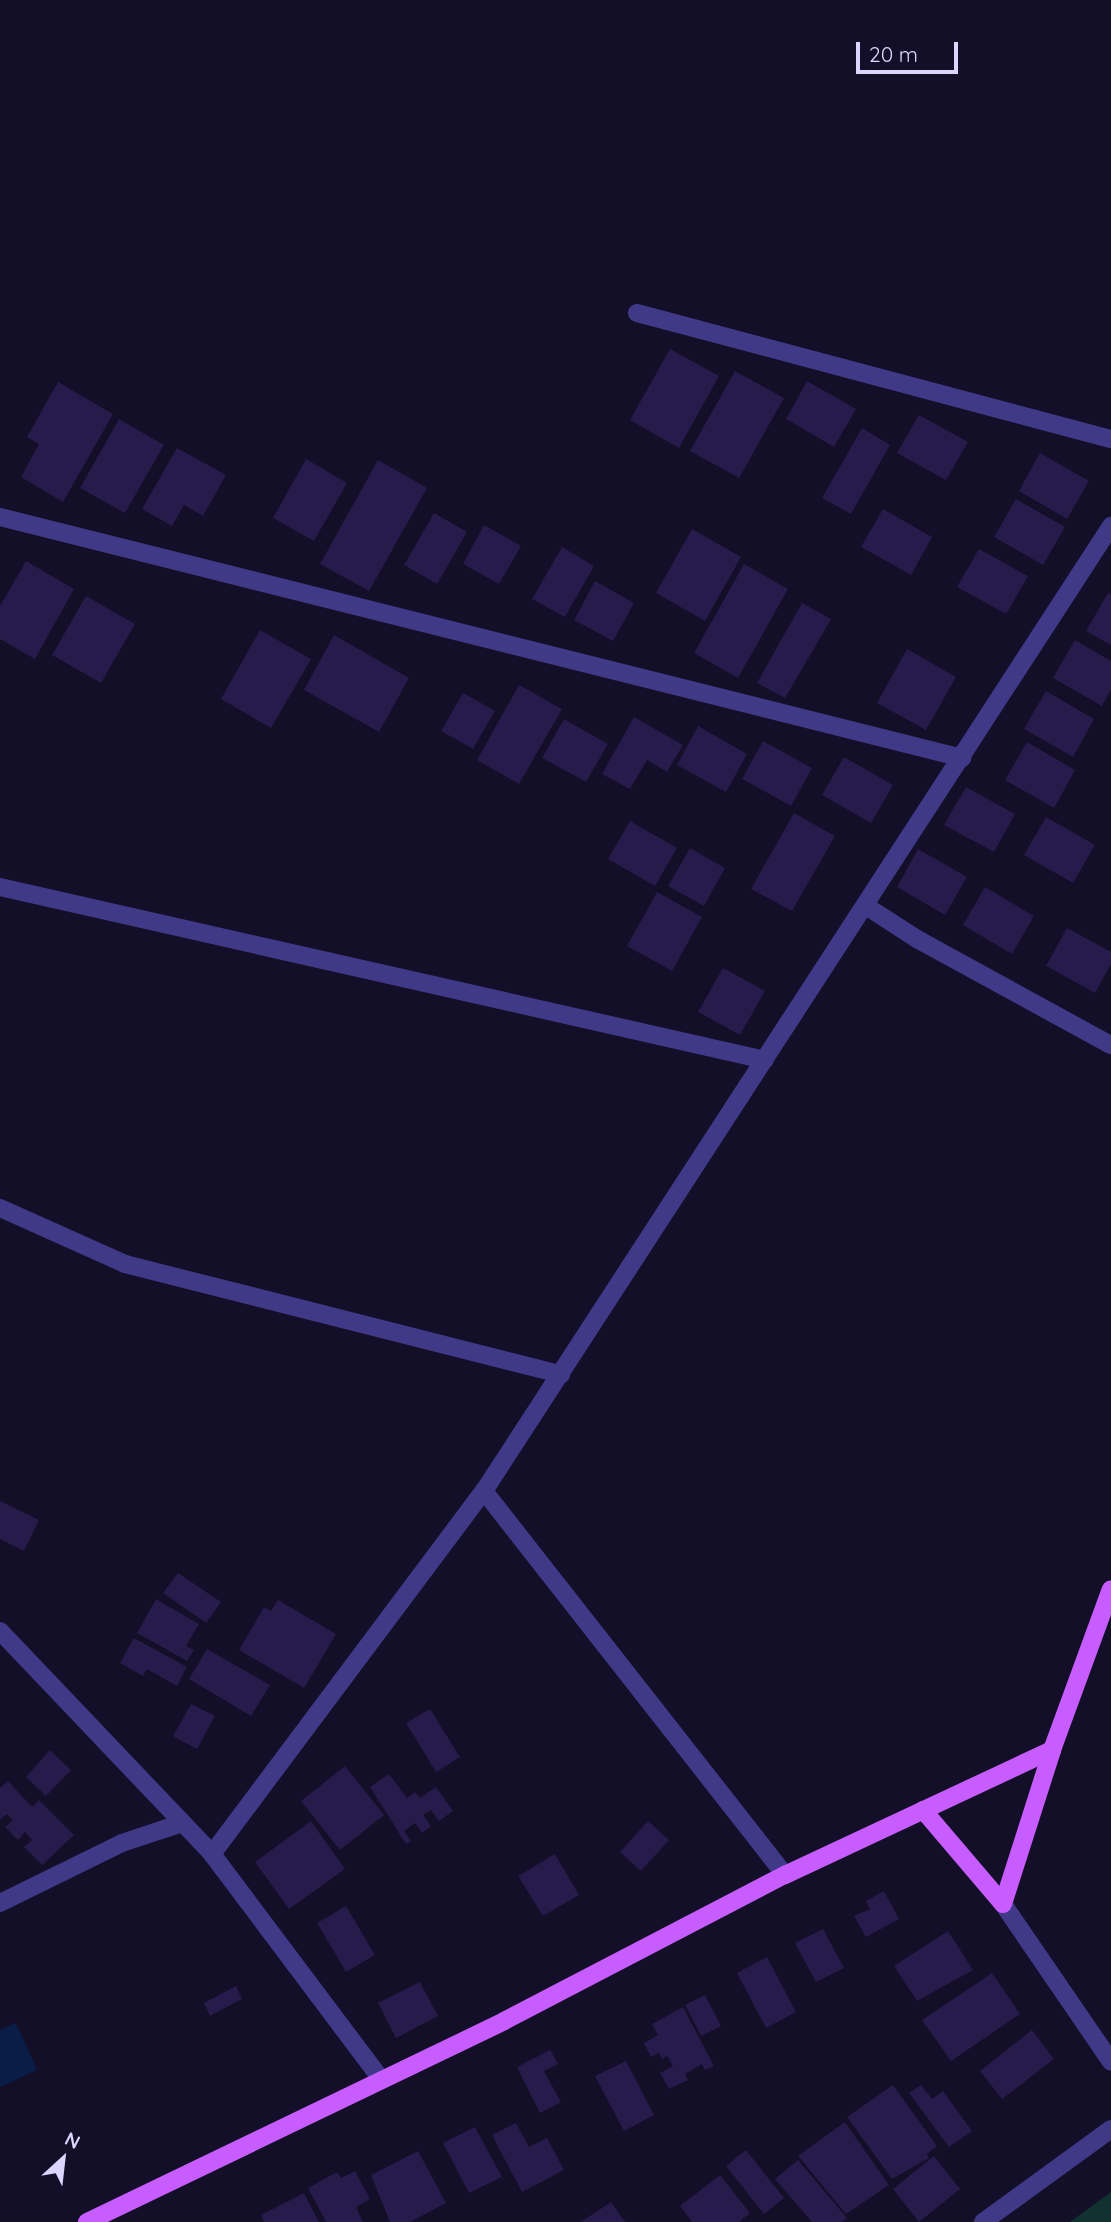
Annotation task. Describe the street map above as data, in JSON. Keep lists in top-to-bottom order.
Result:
{
  "scale_bar": "20 m",
  "north": "top right"
}
